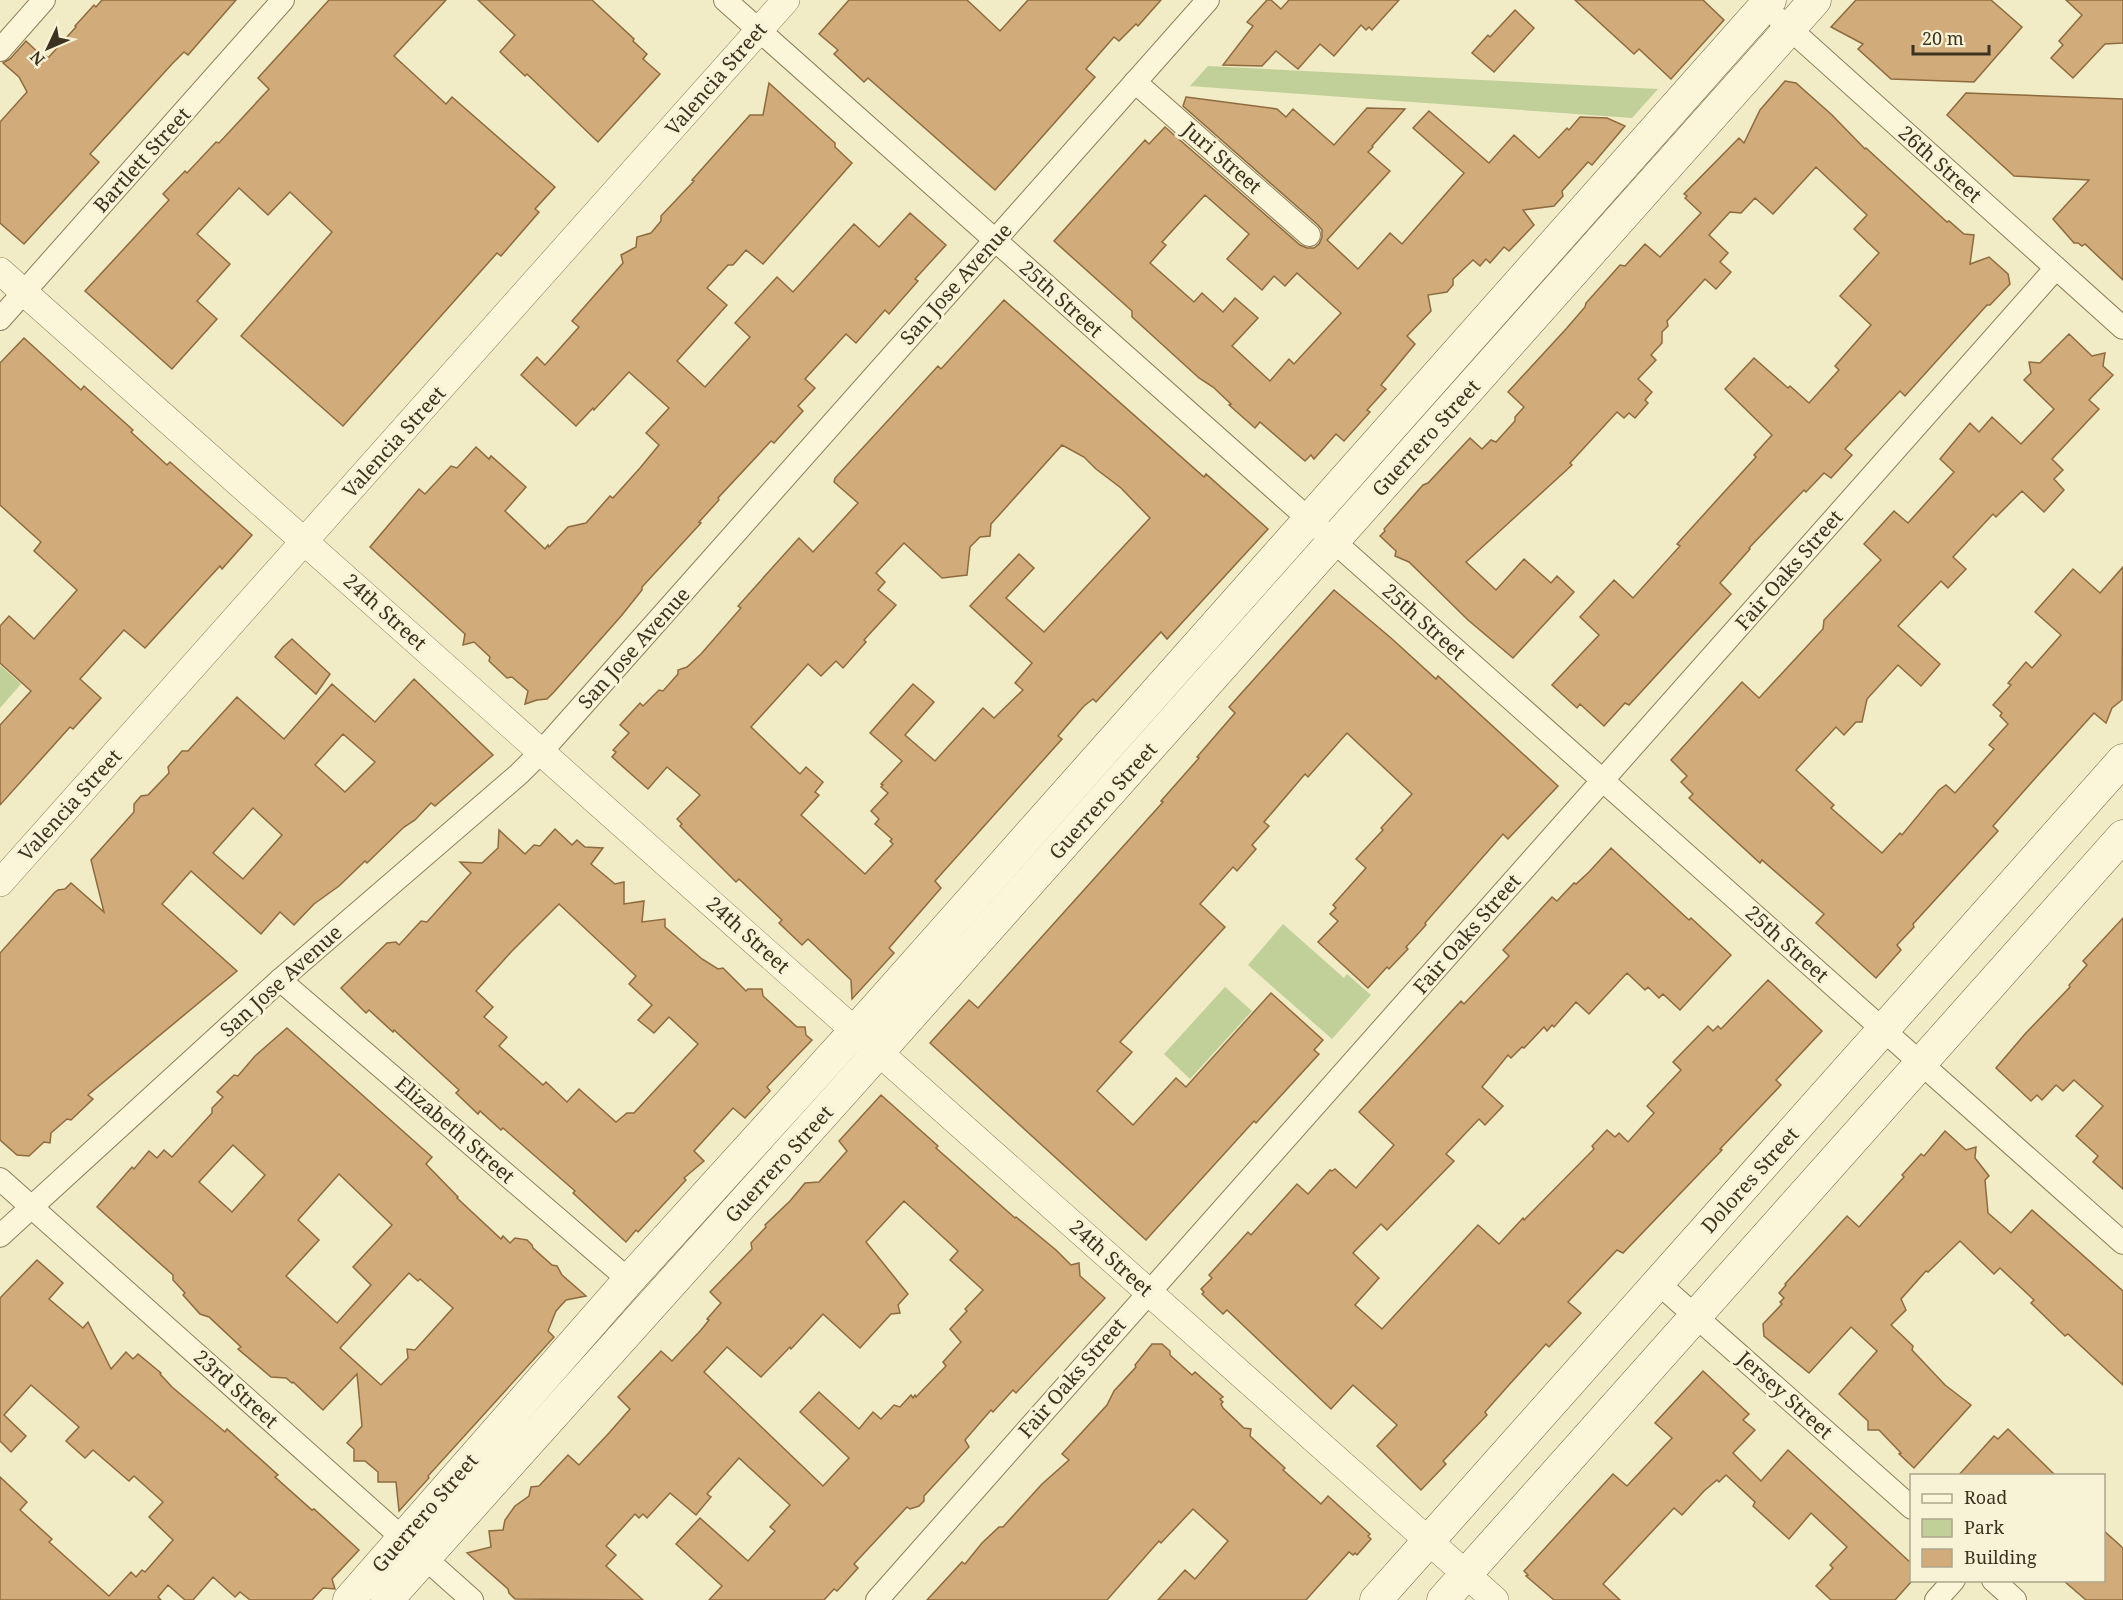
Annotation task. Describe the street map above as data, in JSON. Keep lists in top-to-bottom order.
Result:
{
  "streets": {
    "main road": ["Guerrero Street", "Dolores Street"],
    "street": [
      "Valencia Street",
      "Juri Street",
      "Bartlett Street",
      "26th Street",
      "San Jose Avenue",
      "25th Street",
      "Fair Oaks Street",
      "24th Street",
      "Elizabeth Street",
      "23rd Street",
      "Jersey Street"
    ]
  },
  "crossings": [
    ["Valencia Street", "25th Street"],
    ["Valencia Street", "24th Street"],
    ["Juri Street", "San Jose Avenue"],
    ["Bartlett Street", "24th Street"],
    ["26th Street", "Guerrero Street"],
    ["26th Street", "Fair Oaks Street"],
    ["San Jose Avenue", "25th Street"],
    ["San Jose Avenue", "24th Street"],
    ["San Jose Avenue", "Elizabeth Street"],
    ["San Jose Avenue", "23rd Street"],
    ["25th Street", "Guerrero Street"],
    ["25th Street", "Fair Oaks Street"],
    ["25th Street", "Dolores Street"],
    ["Guerrero Street", "24th Street"],
    ["Guerrero Street", "Elizabeth Street"],
    ["Guerrero Street", "23rd Street"],
    ["Fair Oaks Street", "24th Street"],
    ["24th Street", "Dolores Street"],
    ["Dolores Street", "Jersey Street"]
  ],
  "legend": ["Road", "Park", "Building"],
  "scale_bar": "20 m",
  "north": "bottom left"
}
